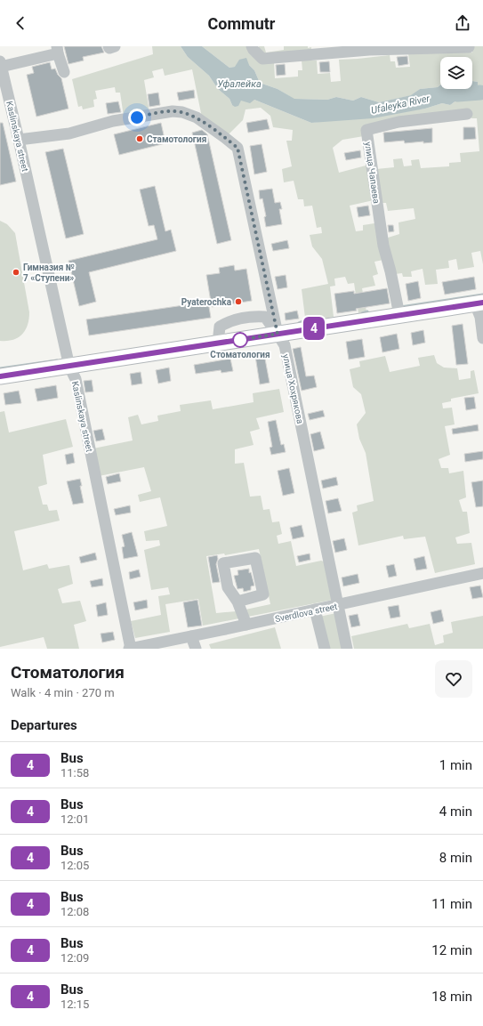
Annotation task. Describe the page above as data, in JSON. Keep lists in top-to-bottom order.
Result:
{
  "streets": {
    "street": [
      "Kaslinskaya street",
      "улица Чапаева",
      "улица Хохрякова",
      "Sverdlova street"
    ]
  },
  "crossings": [
    ["Kaslinskaya street", "улица Хохрякова"],
    ["Kaslinskaya street", "Sverdlova street"],
    ["улица Хохрякова", "Sverdlova street"]
  ],
  "water": ["Уфалейка", "Ufaleyka River"],
  "places": [
    "Стамотология",
    "Гимназия № 7 «Ступени»",
    "Pyaterochka",
    "Стоматология"
  ],
  "lines": ["bus line 4"],
  "page": {
    "header": "Commutr",
    "on_map": "4",
    "heading": [
      ["Стоматология", "Walk · 4 min · 270 m"],
      "Departures"
    ],
    "list": [
      {
        "mark": "4",
        "name": "Bus",
        "note": "11:58",
        "value": "1 min"
      },
      {
        "mark": "4",
        "name": "Bus",
        "note": "12:01",
        "value": "4 min"
      },
      {
        "mark": "4",
        "name": "Bus",
        "note": "12:05",
        "value": "8 min"
      },
      {
        "mark": "4",
        "name": "Bus",
        "note": "12:08",
        "value": "11 min"
      },
      {
        "mark": "4",
        "name": "Bus",
        "note": "12:09",
        "value": "12 min"
      },
      {
        "mark": "4",
        "name": "Bus",
        "note": "12:15",
        "value": "18 min"
      }
    ]
  }
}
